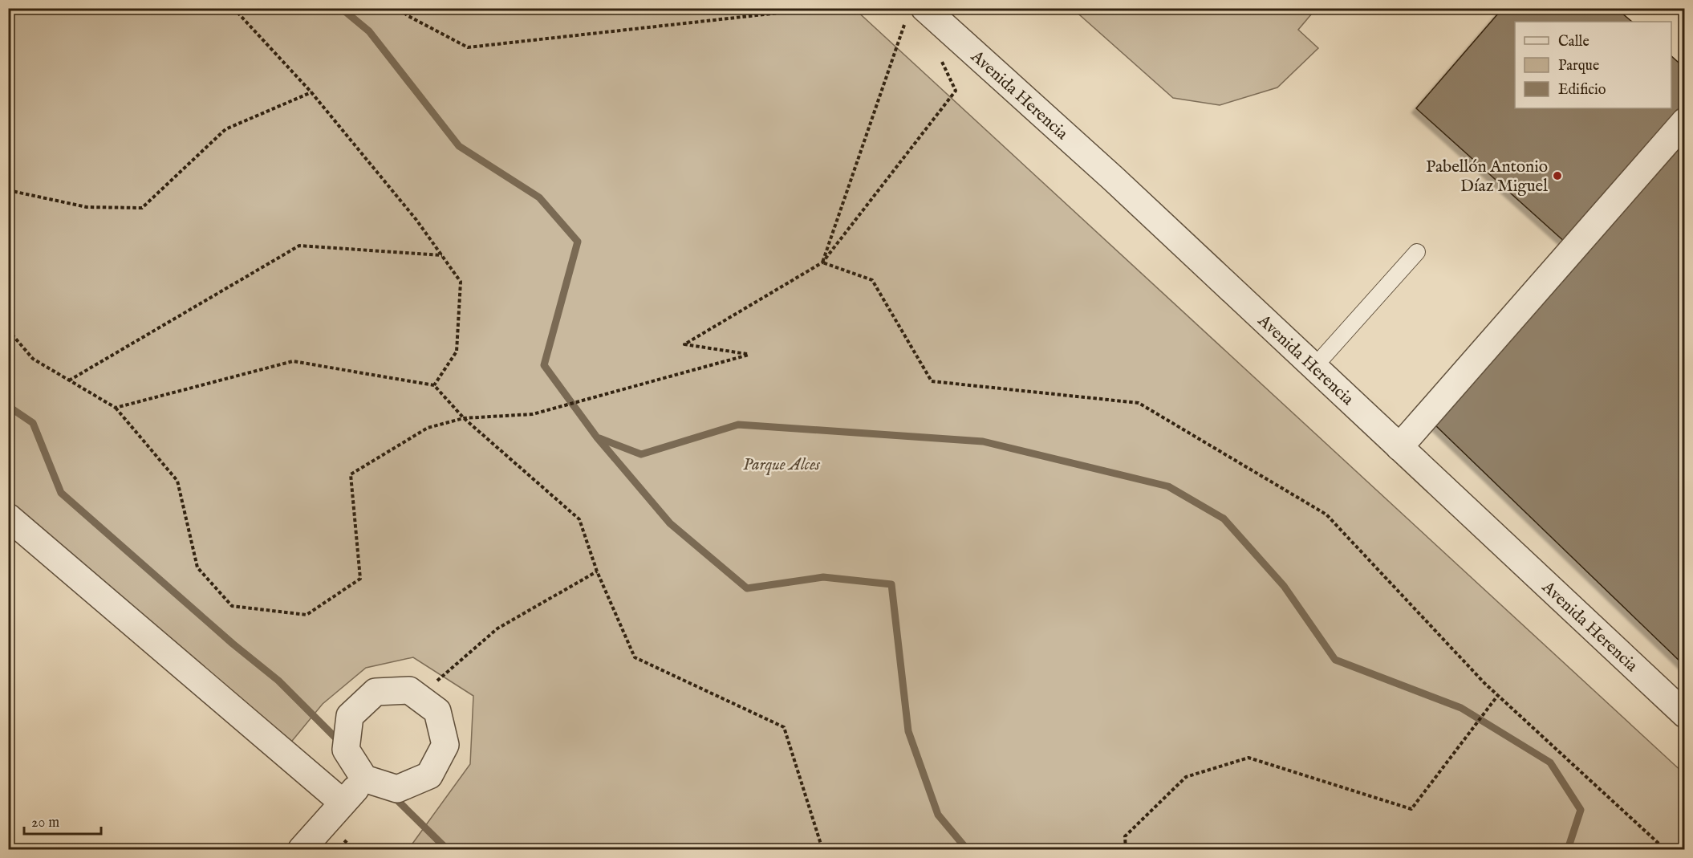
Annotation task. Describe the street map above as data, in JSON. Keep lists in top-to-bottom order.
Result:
{
  "streets": {
    "street": ["Avenida Herencia"]
  },
  "parks": ["Parque Alces"],
  "places": ["Pabellón Antonio Díaz Miguel"],
  "legend": ["Calle", "Parque", "Edificio"],
  "scale_bar": "20 m"
}
